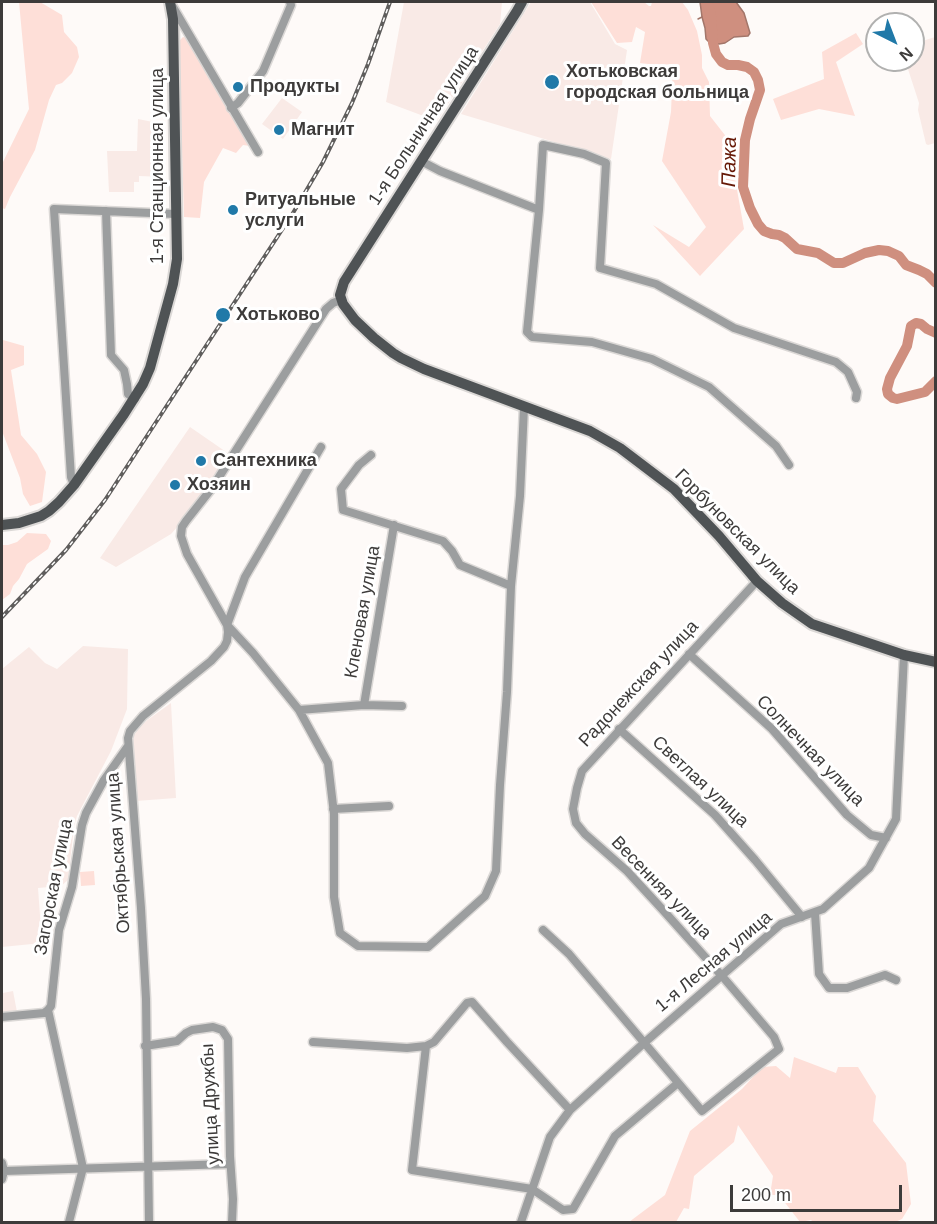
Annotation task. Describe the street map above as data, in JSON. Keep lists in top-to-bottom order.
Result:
{
  "streets": {
    "main road": ["1-я Больничная улица", "1-я Станционная улица", "Горбуновская улица"],
    "street": [
      "Кленовая улица",
      "Радонежская улица",
      "Солнечная улица",
      "Светлая улица",
      "Октябрьская улица",
      "Загорская улица",
      "Весенняя улица",
      "1-я Лесная улица",
      "улица Дружбы"
    ]
  },
  "crossings": [
    ["1-я Больничная улица", "Горбуновская улица"],
    ["Горбуновская улица", "Радонежская улица"],
    ["Горбуновская улица", "1-я Лесная улица"],
    ["Радонежская улица", "Солнечная улица"],
    ["Радонежская улица", "Светлая улица"],
    ["Радонежская улица", "Весенняя улица"],
    ["Солнечная улица", "1-я Лесная улица"],
    ["Светлая улица", "1-я Лесная улица"],
    ["Октябрьская улица", "Загорская улица"],
    ["Октябрьская улица", "улица Дружбы"],
    ["Весенняя улица", "1-я Лесная улица"]
  ],
  "water": ["Пажа"],
  "places": [
    "Хотьковская городская больница",
    "Продукты",
    "Магнит",
    "Ритуальные услуги",
    "Хотьково",
    "Сантехника",
    "Хозяин"
  ],
  "scale_bar": "200 m",
  "north": "bottom right"
}
